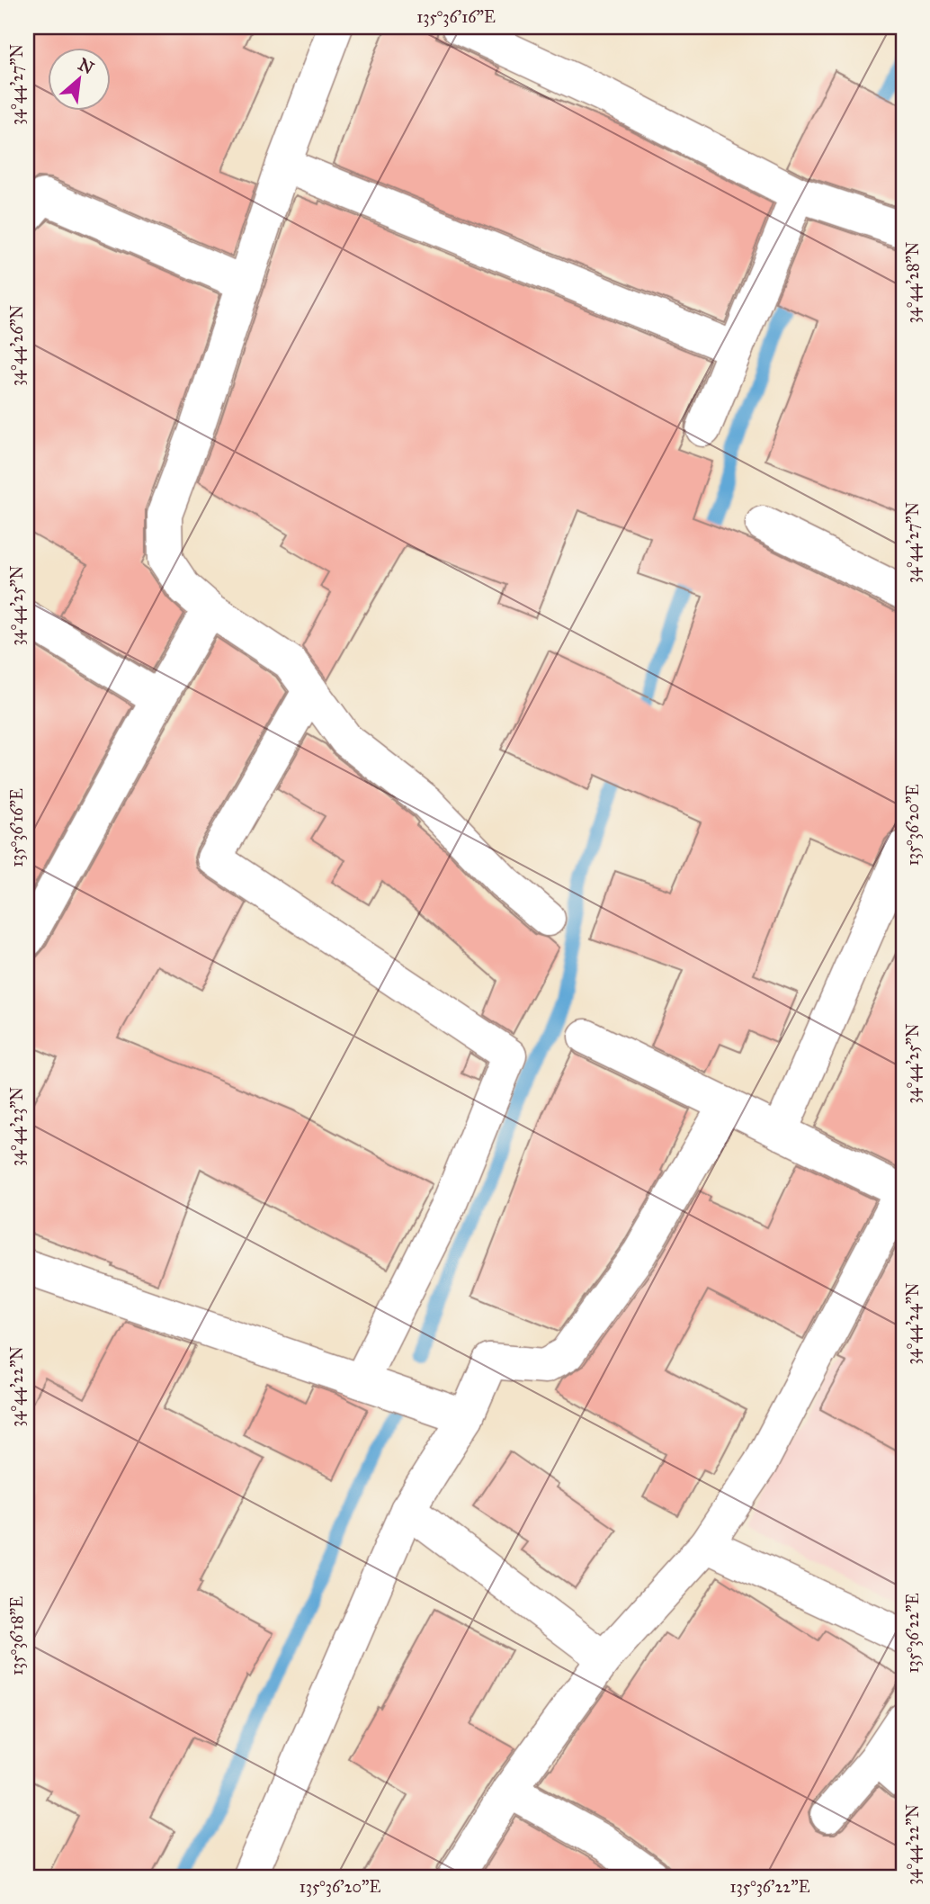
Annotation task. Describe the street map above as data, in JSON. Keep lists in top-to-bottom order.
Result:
{
  "north": "top right",
  "coordinates": [
    "135°36'16\"E",
    "34°44'27\"N",
    "34°44'28\"N",
    "34°44'26\"N",
    "34°44'25\"N",
    "135°36'20\"E",
    "34°44'23\"N",
    "34°44'24\"N",
    "34°44'22\"N",
    "135°36'22\"E",
    "135°36'18\"E"
  ]
}
